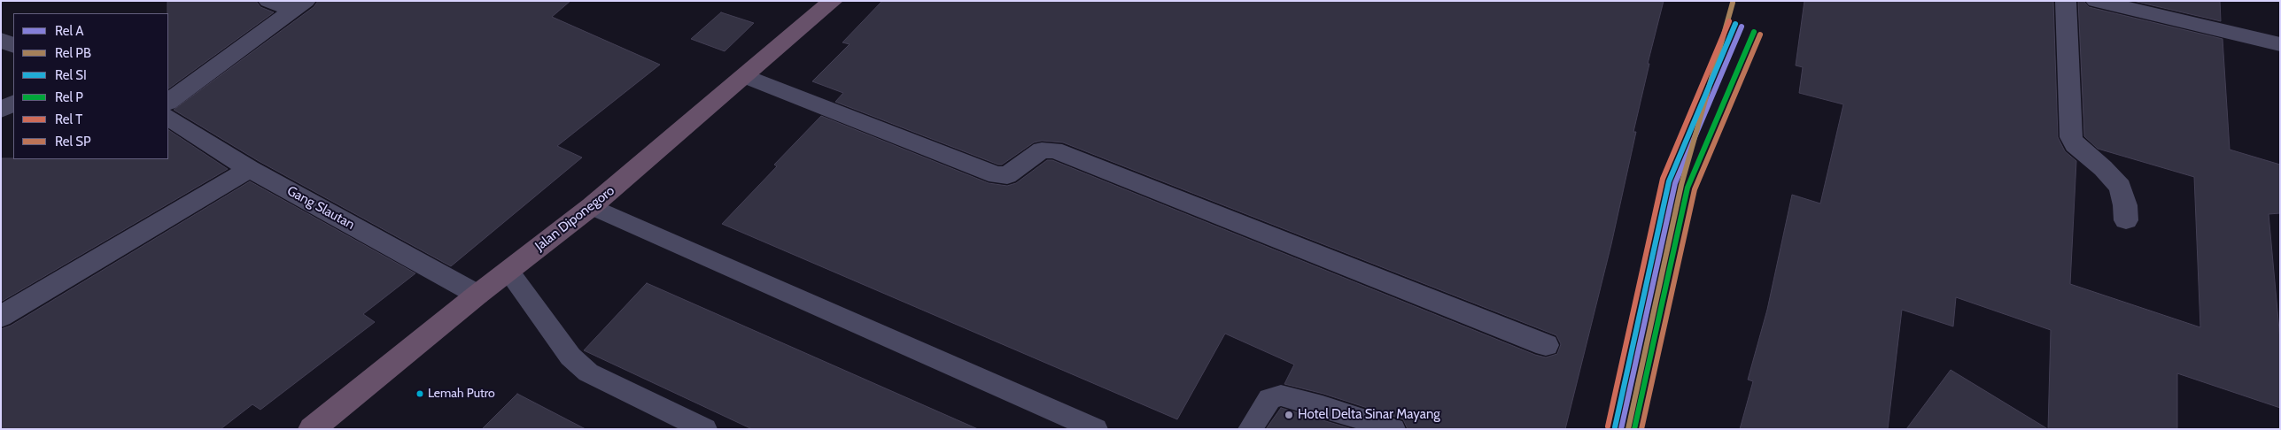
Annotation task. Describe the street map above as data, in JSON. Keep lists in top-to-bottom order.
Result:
{
  "streets": {
    "highway": ["Jalan Diponegoro"],
    "street": ["Gang Slautan"]
  },
  "crossings": [
    ["Gang Slautan", "Jalan Diponegoro"]
  ],
  "places": ["Lemah Putro", "Hotel Delta Sinar Mayang"],
  "lines": [
    "rail line PB",
    "rail line T",
    "rail line SI",
    "rail line A",
    "rail line P",
    "rail line SP"
  ],
  "legend": [
    "Rel A",
    "Rel PB",
    "Rel SI",
    "Rel P",
    "Rel T",
    "Rel SP"
  ]
}
